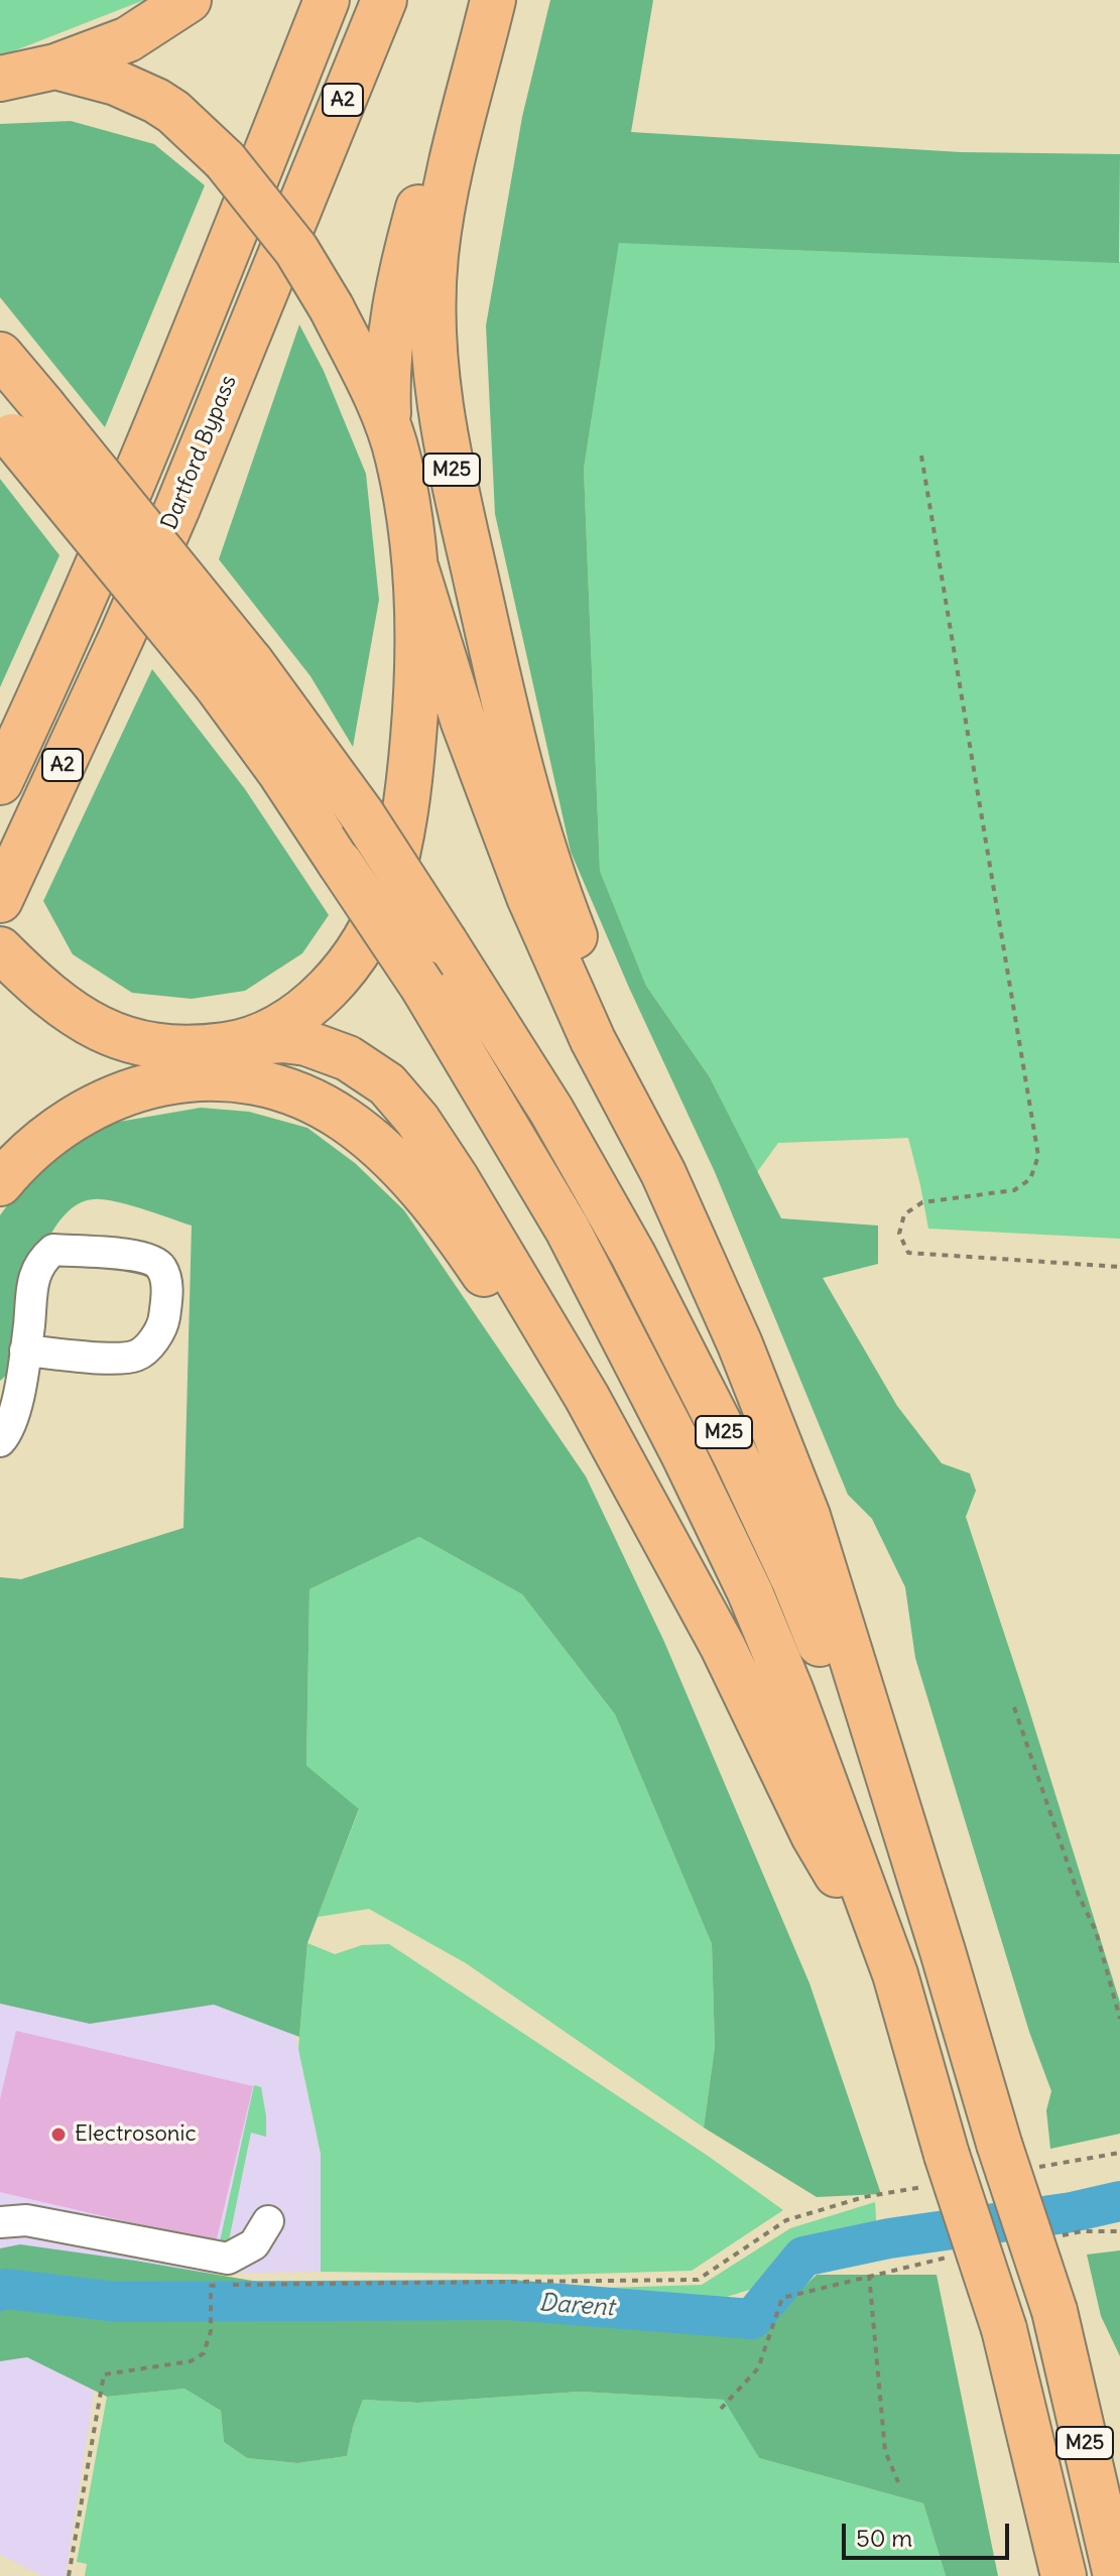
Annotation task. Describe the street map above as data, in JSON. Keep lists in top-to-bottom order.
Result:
{
  "streets": {
    "highway": ["A2", "Dartford Bypass", "M25"]
  },
  "water": ["Darent"],
  "places": ["Electrosonic"],
  "scale_bar": "50 m"
}
